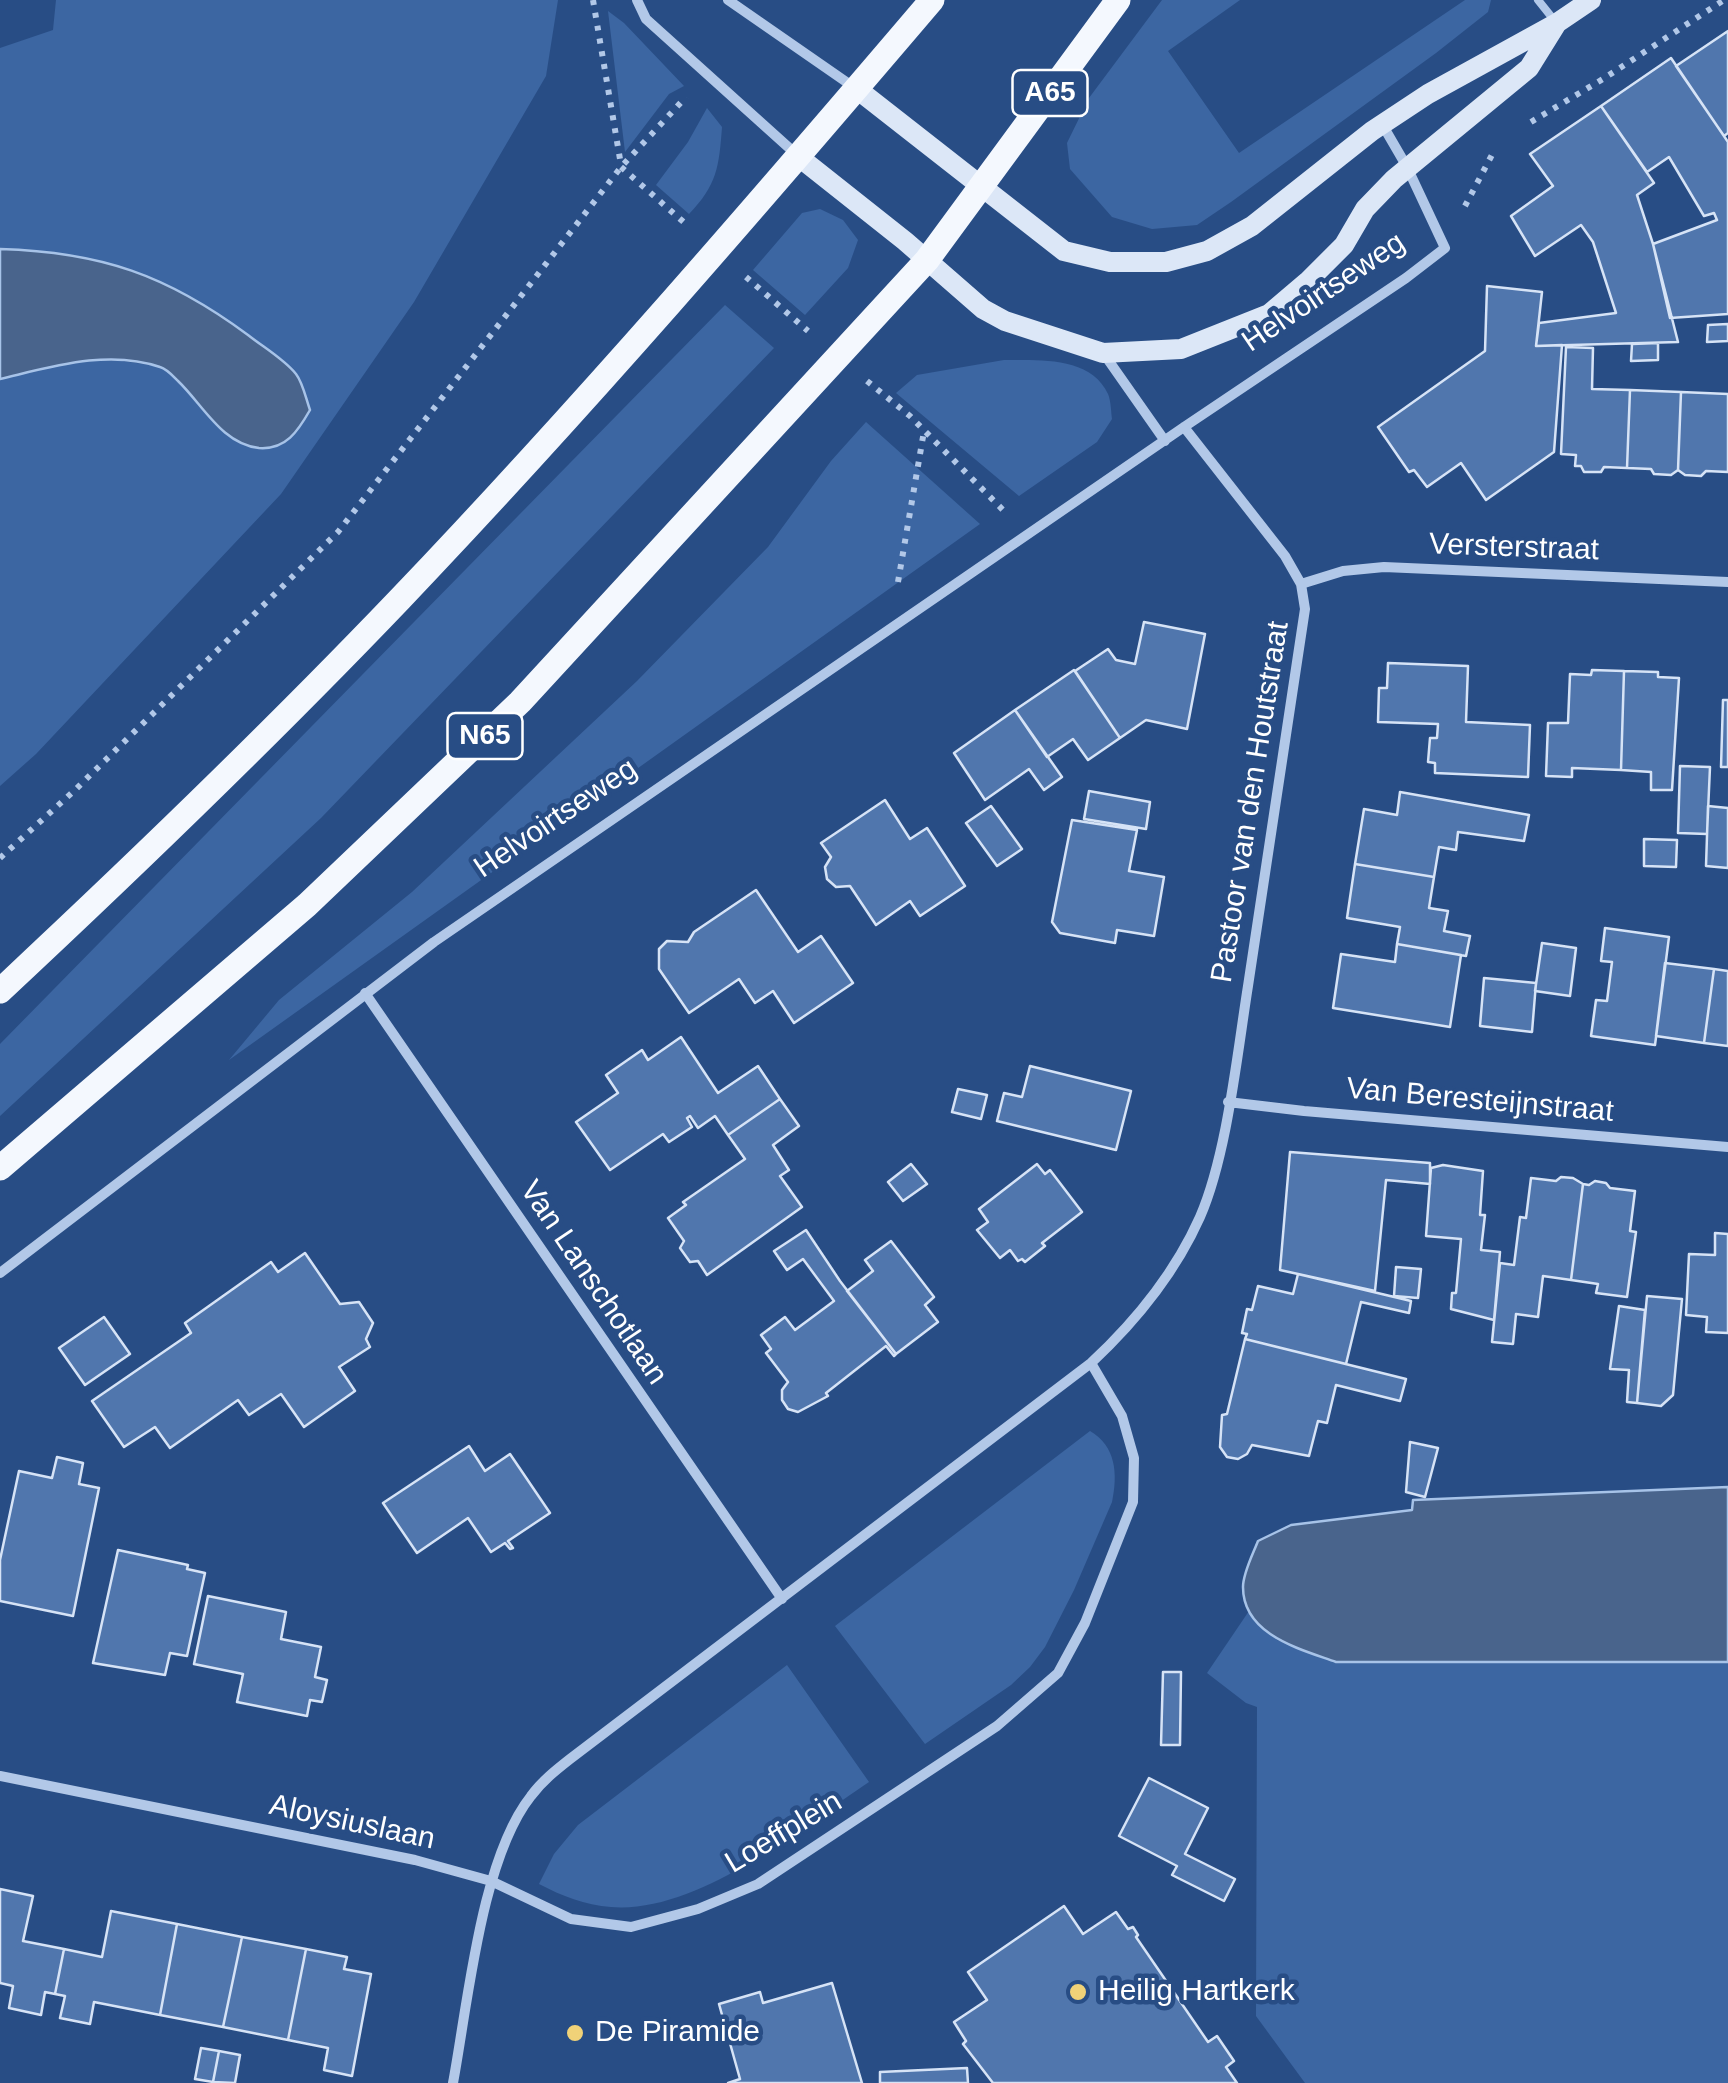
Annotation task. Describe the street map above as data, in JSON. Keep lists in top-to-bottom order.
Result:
{
  "streets": {
    "main road": ["A65", "Helvoirtseweg", "N65"],
    "street": [
      "Versterstraat",
      "Pastoor van den Houtstraat",
      "Van Beresteijnstraat",
      "Van Lanschotlaan",
      "Aloysiuslaan",
      "Loeffplein"
    ]
  },
  "crossings": [
    ["A65", "Helvoirtseweg"],
    ["A65", "N65"],
    ["Helvoirtseweg", "N65"],
    ["Helvoirtseweg", "Pastoor van den Houtstraat"],
    ["Helvoirtseweg", "Van Lanschotlaan"],
    ["Versterstraat", "Pastoor van den Houtstraat"],
    ["Pastoor van den Houtstraat", "Van Beresteijnstraat"],
    ["Aloysiuslaan", "Loeffplein"]
  ],
  "places": ["Heilig Hartkerk", "De Piramide"]
}
